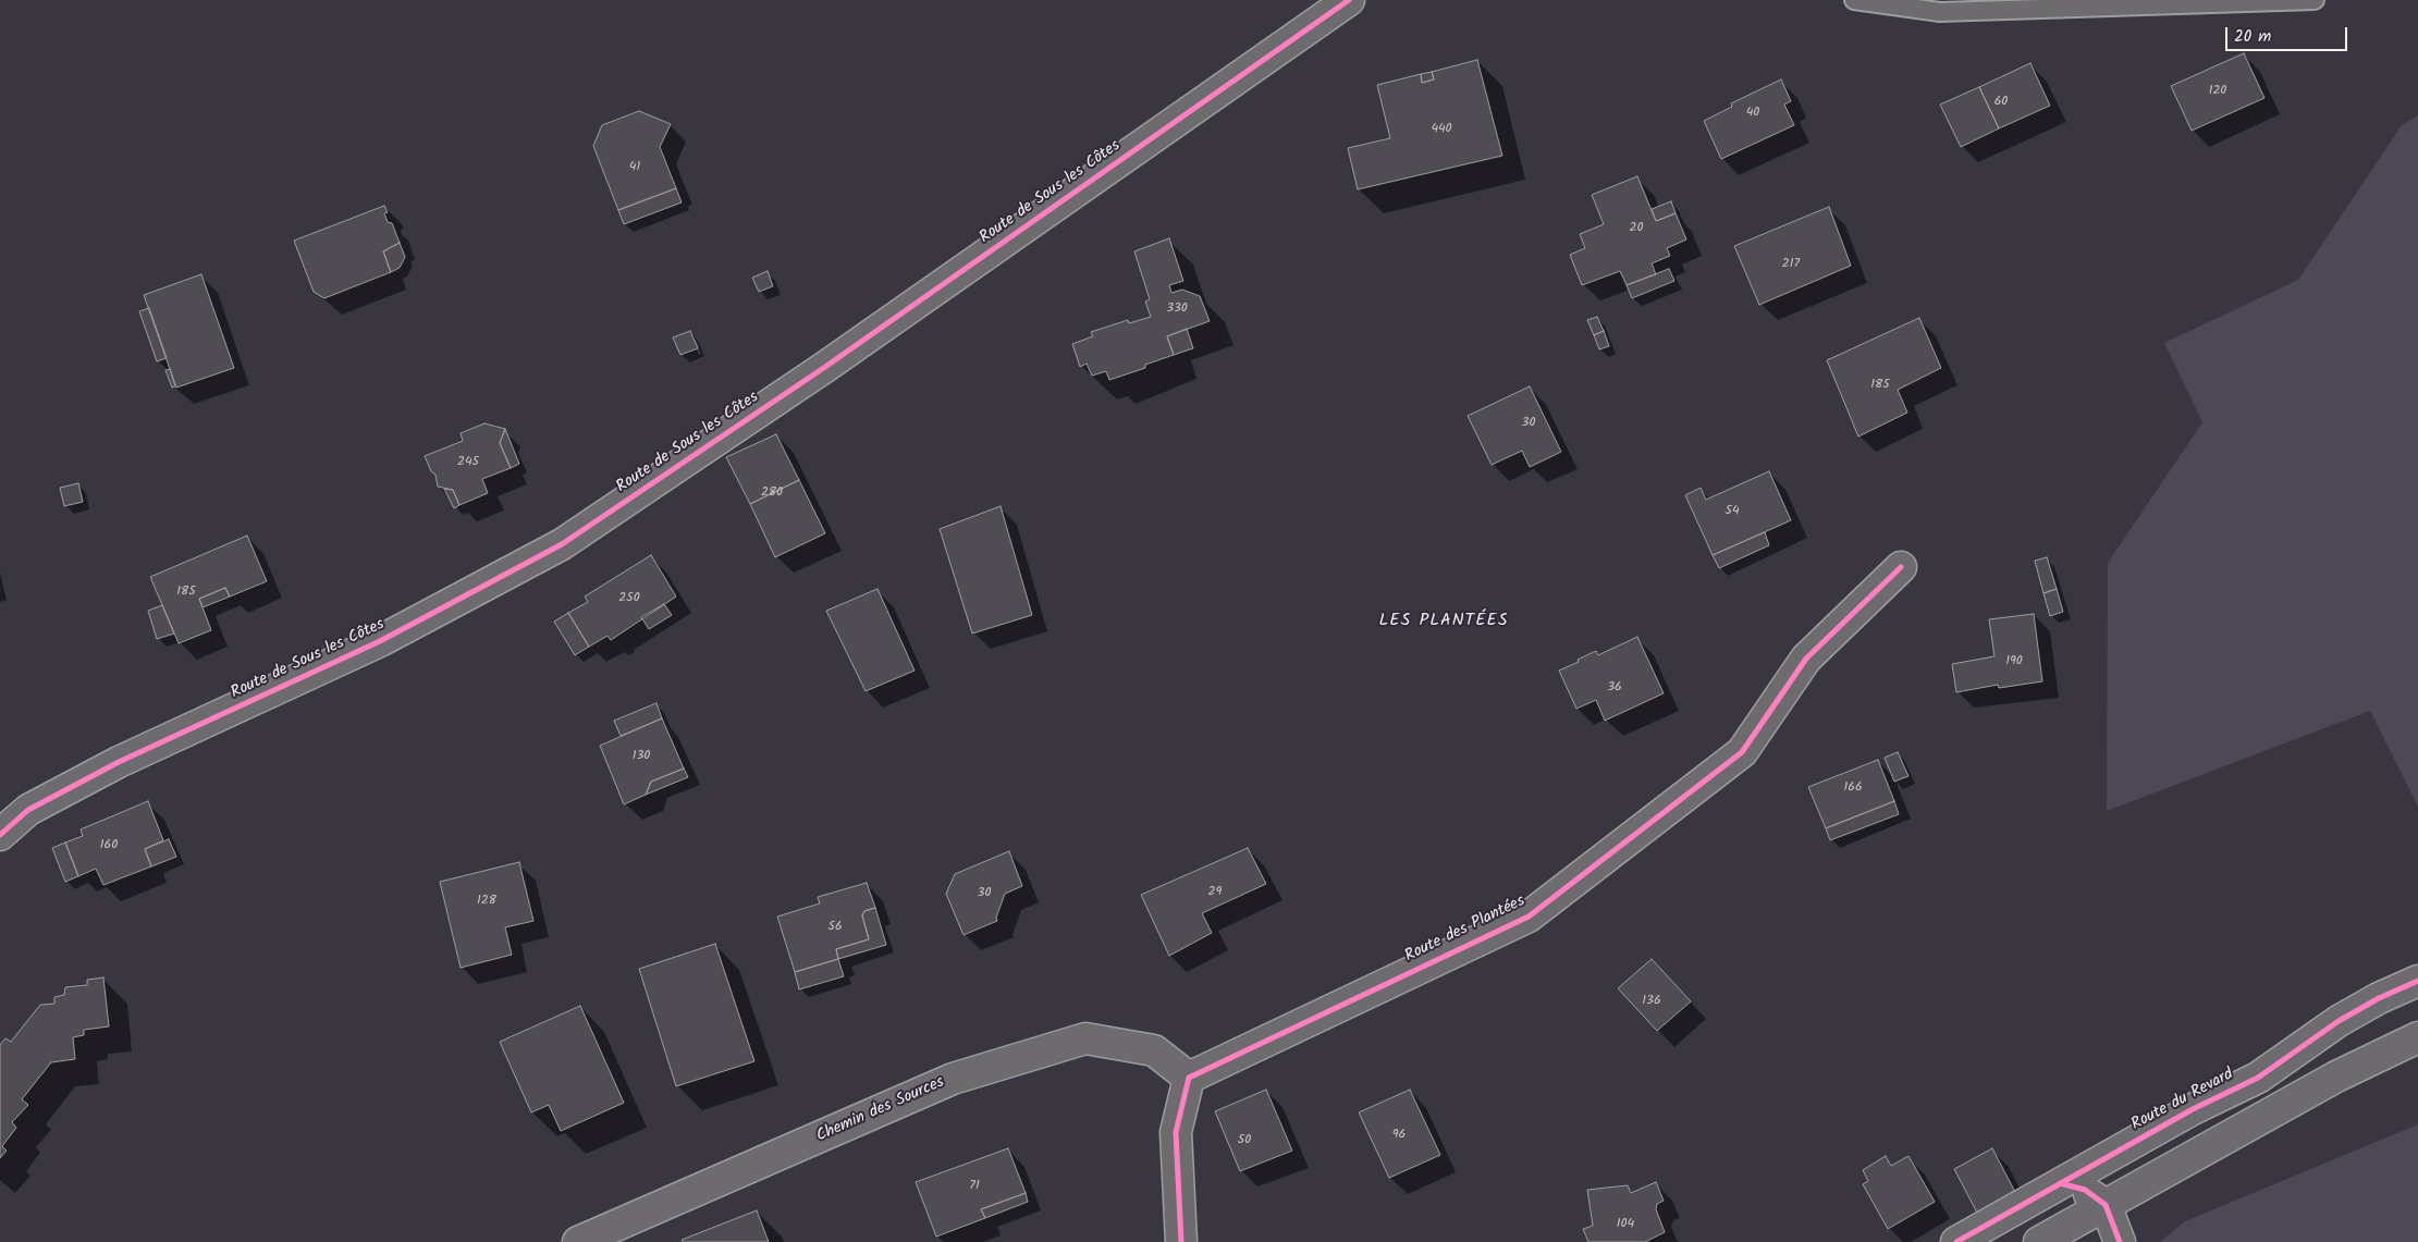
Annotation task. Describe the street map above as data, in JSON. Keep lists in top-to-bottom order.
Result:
{
  "streets": {
    "street": [
      "Route de Sous les Côtes",
      "Route des Plantées",
      "Route du Revard",
      "Chemin des Sources"
    ]
  },
  "crossings": [
    ["Route des Plantées", "Chemin des Sources"]
  ],
  "districts": ["LES PLANTÉES"],
  "house_numbers": [
    "120",
    "60",
    "40",
    "440",
    "41",
    "20",
    "217",
    "330",
    "185",
    "30",
    "245",
    "280",
    "54",
    "185",
    "250",
    "190",
    "36",
    "130",
    "166",
    "160",
    "29",
    "30",
    "128",
    "56",
    "136",
    "96",
    "50",
    "71",
    "104"
  ],
  "scale_bar": "20 m"
}
